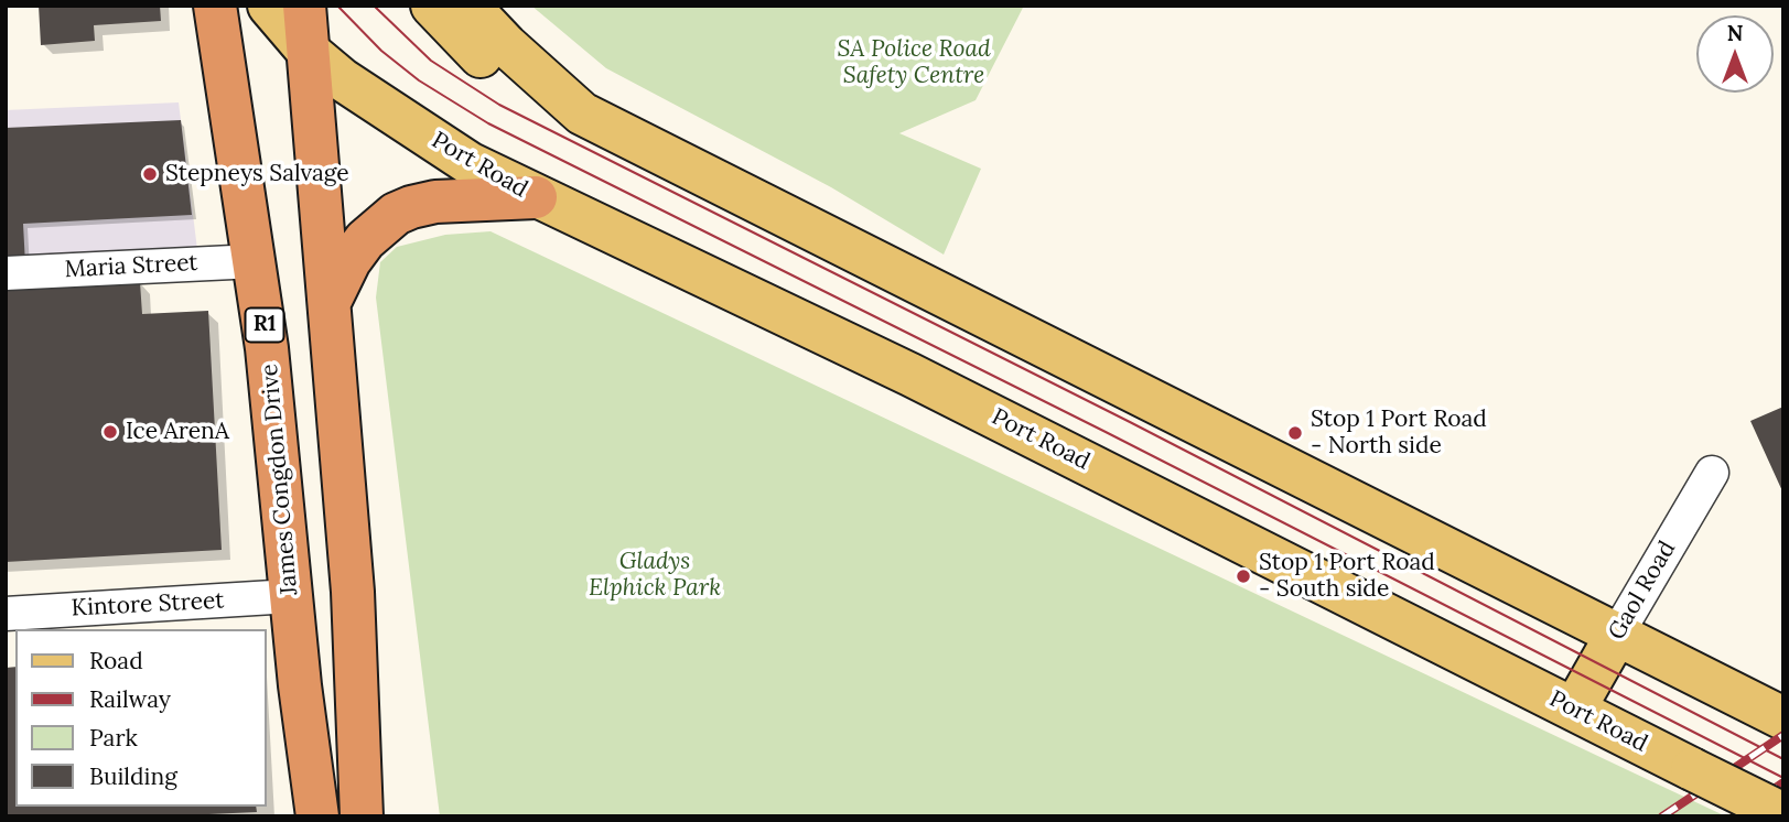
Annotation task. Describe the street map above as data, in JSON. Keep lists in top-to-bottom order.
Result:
{
  "streets": {
    "highway": ["R1", "James Congdon Drive"],
    "main road": ["Port Road", "Gaol Road"],
    "street": ["Maria Street", "Kintore Street"]
  },
  "crossings": [
    ["Port Road", "Gaol Road"],
    ["Maria Street", "James Congdon Drive"],
    ["James Congdon Drive", "Kintore Street"]
  ],
  "parks": ["SA Police Road Safety Centre", "Gladys Elphick Park"],
  "places": [
    "Stepneys Salvage",
    "Ice ArenA",
    "Stop 1 Port Road - North side",
    "Stop 1 Port Road - South side"
  ],
  "legend": [
    "Road",
    "Railway",
    "Park",
    "Building"
  ],
  "north": "top"
}
